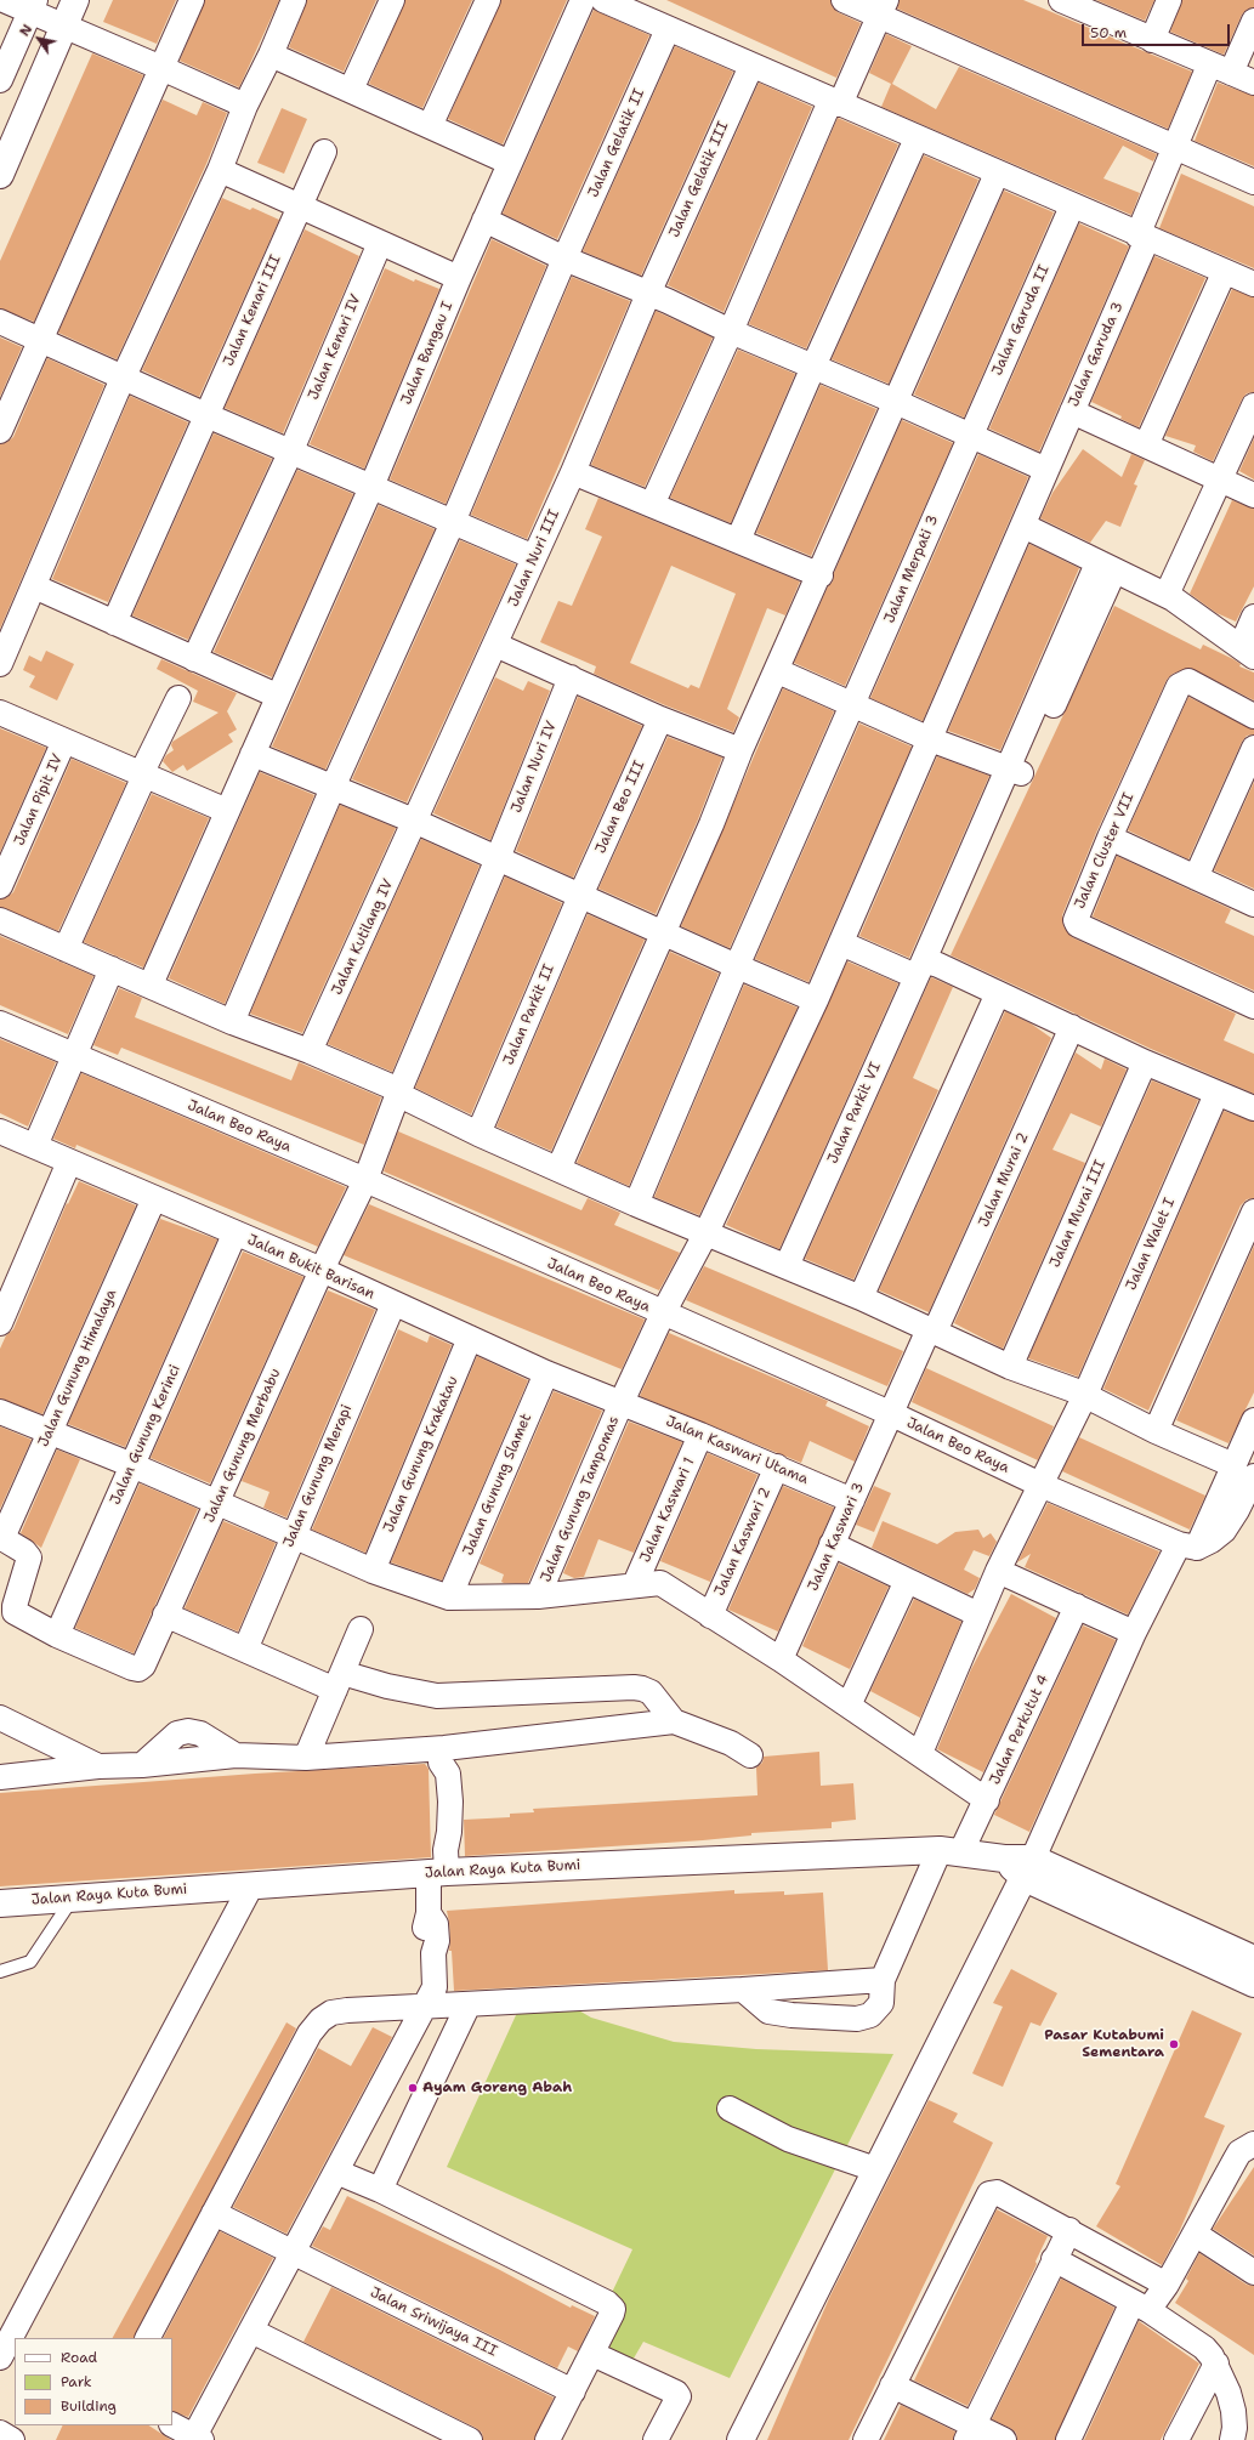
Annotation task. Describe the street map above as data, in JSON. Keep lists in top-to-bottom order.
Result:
{
  "streets": {
    "street": [
      "Jalan Gelatik II",
      "Jalan Gelatik III",
      "Jalan Kenari III",
      "Jalan Garuda II",
      "Jalan Kenari IV",
      "Jalan Bangau I",
      "Jalan Garuda 3",
      "Jalan Nuri III",
      "Jalan Merpati 3",
      "Jalan Nuri IV",
      "Jalan Pipit IV",
      "Jalan Beo III",
      "Jalan Cluster VII",
      "Jalan Kutilang IV",
      "Jalan Parkit II",
      "Jalan Parkit VI",
      "Jalan Beo Raya",
      "Jalan Murai 2",
      "Jalan Murai III",
      "Jalan Walet I",
      "Jalan Bukit Barisan",
      "Jalan Gunung Himalaya",
      "Jalan Gunung Kerinci",
      "Jalan Gunung Merbabu",
      "Jalan Kaswari Utama",
      "Jalan Gunung Krakatau",
      "Jalan Gunung Merapi",
      "Jalan Gunung Slamet",
      "Jalan Gunung Tampomas",
      "Jalan Kaswari 1",
      "Jalan Kaswari 3",
      "Jalan Kaswari 2",
      "Jalan Perkutut 4",
      "Jalan Raya Kuta Bumi",
      "Jalan Sriwijaya III"
    ]
  },
  "crossings": [
    ["Jalan Gelatik III", "Jalan Nuri III"],
    ["Jalan Garuda II", "Jalan Merpati 3"],
    ["Jalan Garuda 3", "Jalan Gunung Tampomas"],
    ["Jalan Nuri III", "Jalan Kutilang IV"],
    ["Jalan Nuri IV", "Jalan Gunung Merbabu"],
    ["Jalan Beo III", "Jalan Parkit II"],
    ["Jalan Beo Raya", "Jalan Murai 2"],
    ["Jalan Beo Raya", "Jalan Walet I"],
    ["Jalan Beo Raya", "Jalan Gunung Merbabu"],
    ["Jalan Beo Raya", "Jalan Gunung Tampomas"],
    ["Jalan Beo Raya", "Jalan Kaswari 3"],
    ["Jalan Murai 2", "Jalan Kaswari 3"],
    ["Jalan Bukit Barisan", "Jalan Gunung Himalaya"],
    ["Jalan Bukit Barisan", "Jalan Gunung Kerinci"],
    ["Jalan Bukit Barisan", "Jalan Gunung Merbabu"],
    ["Jalan Bukit Barisan", "Jalan Kaswari Utama"],
    ["Jalan Bukit Barisan", "Jalan Gunung Krakatau"],
    ["Jalan Bukit Barisan", "Jalan Gunung Merapi"],
    ["Jalan Bukit Barisan", "Jalan Gunung Slamet"],
    ["Jalan Bukit Barisan", "Jalan Gunung Tampomas"],
    ["Jalan Gunung Kerinci", "Jalan Gunung Merbabu"],
    ["Jalan Kaswari Utama", "Jalan Gunung Tampomas"],
    ["Jalan Kaswari Utama", "Jalan Kaswari 1"],
    ["Jalan Kaswari Utama", "Jalan Kaswari 3"],
    ["Jalan Kaswari Utama", "Jalan Kaswari 2"],
    ["Jalan Perkutut 4", "Jalan Raya Kuta Bumi"]
  ],
  "places": ["Pasar Kutabumi Sementara", "Ayam Goreng Abah"],
  "legend": ["Road", "Park", "Building"],
  "scale_bar": "50 m",
  "north": "top left"
}
